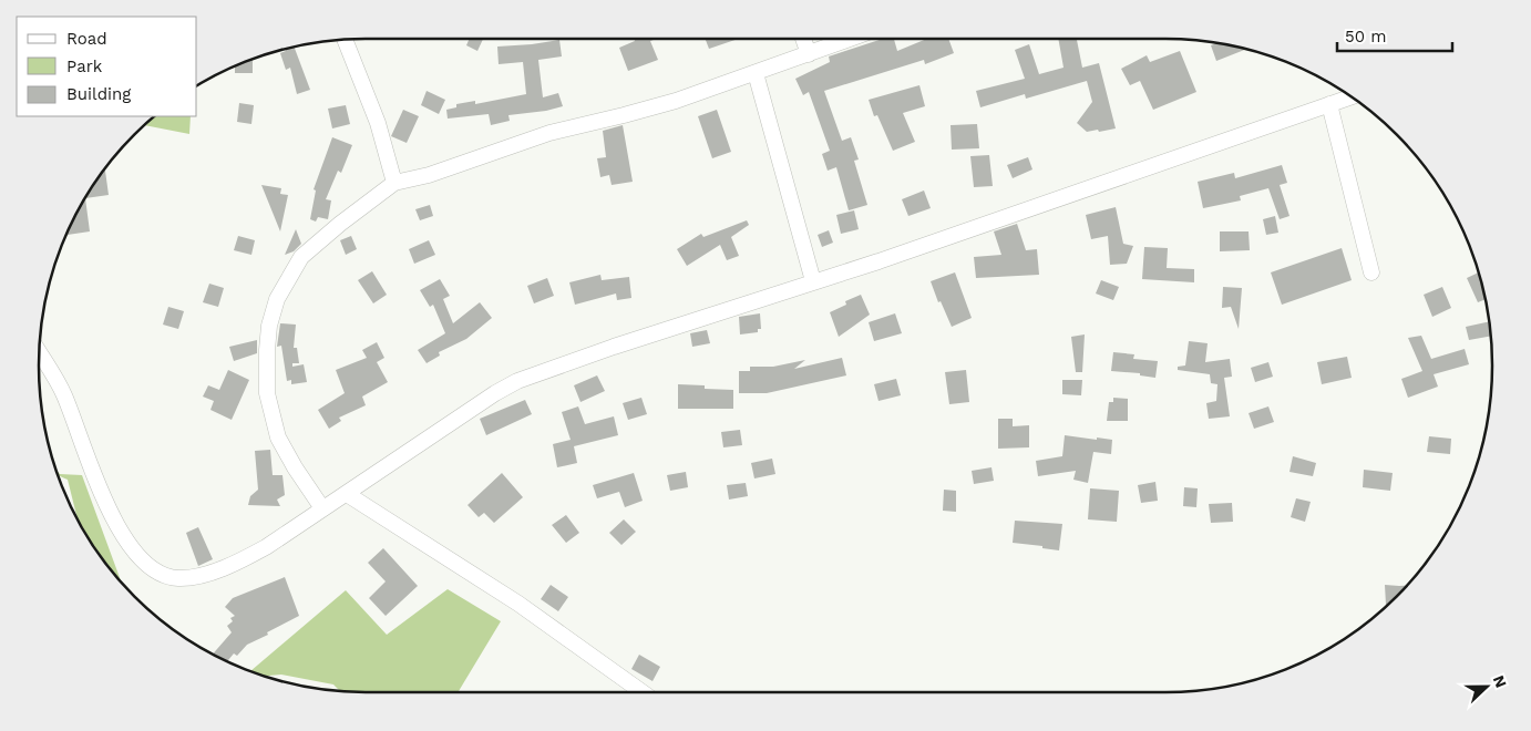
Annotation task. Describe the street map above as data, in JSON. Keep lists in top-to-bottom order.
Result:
{
  "legend": ["Road", "Park", "Building"],
  "scale_bar": "50 m",
  "north": "right"
}
